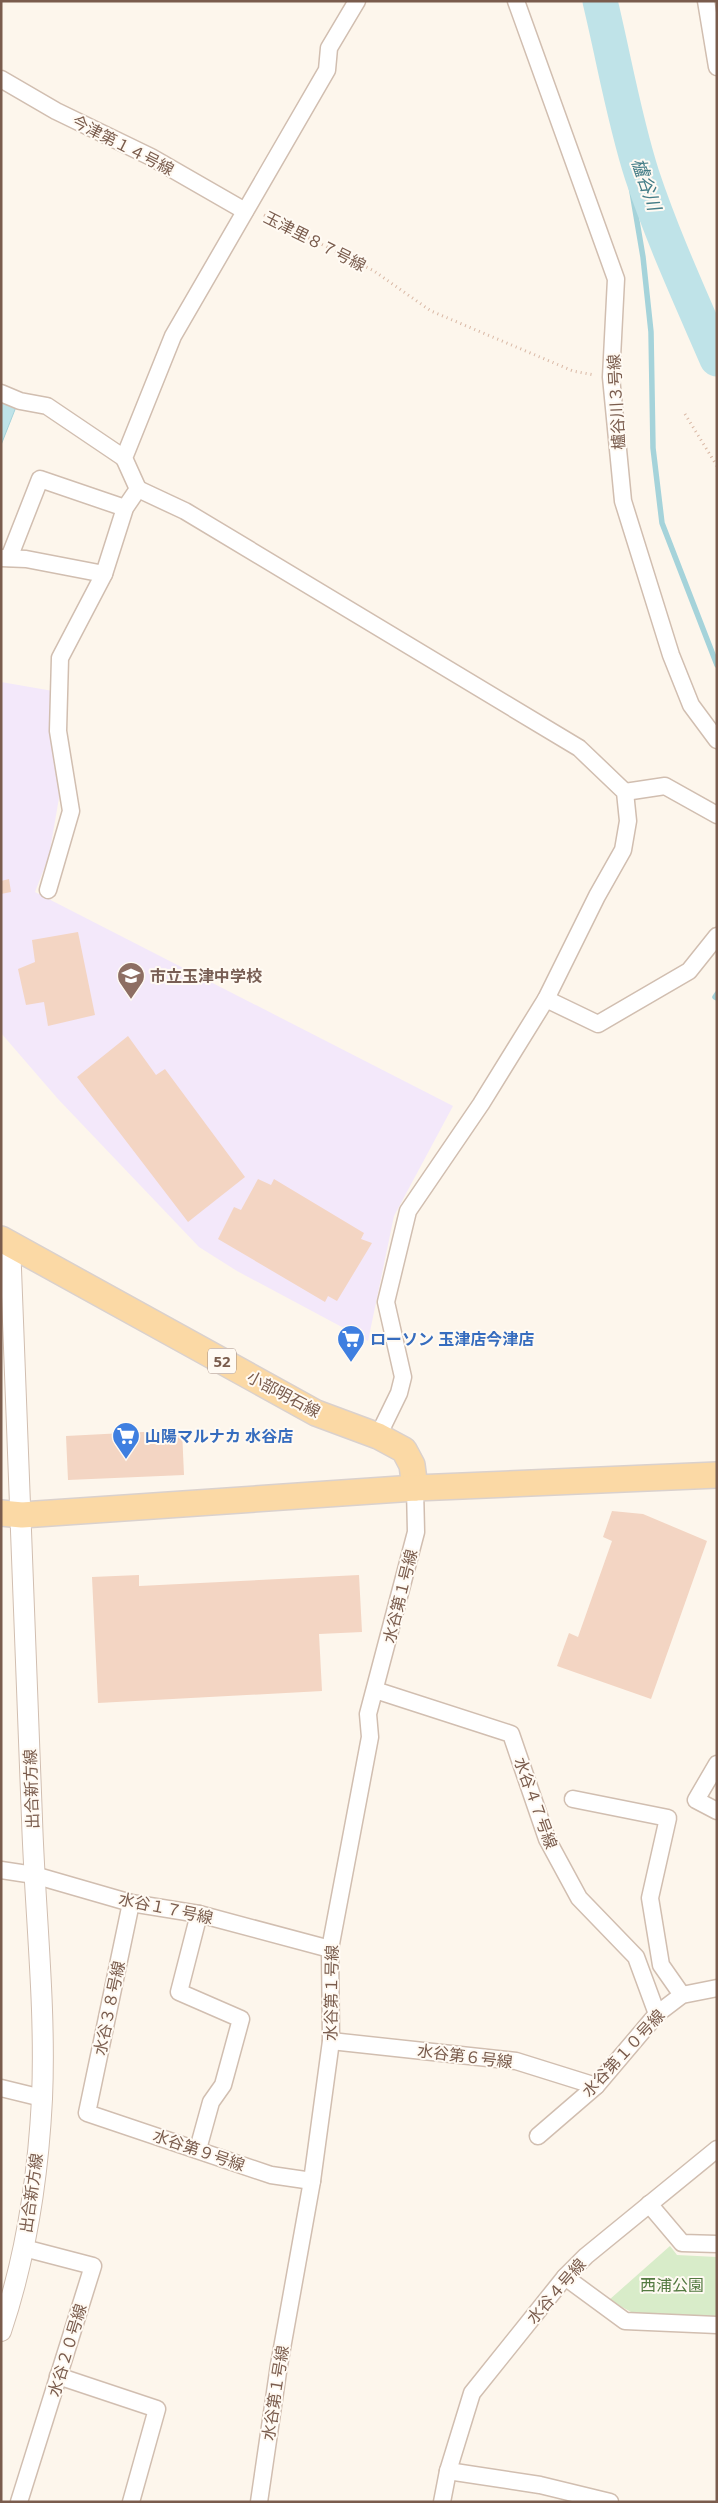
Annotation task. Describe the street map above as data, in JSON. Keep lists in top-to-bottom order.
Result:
{
  "streets": {
    "main road": ["52", "小部明石線"],
    "street": [
      "今津第１４号線",
      "玉津里８７号線",
      "櫨谷川３号線",
      "水谷第１号線",
      "出合新方線",
      "水谷４７号線",
      "水谷１７号線",
      "水谷３８号線",
      "水谷第１０号線",
      "水谷第６号線",
      "水谷第９号線",
      "水谷４号線",
      "水谷２０号線"
    ]
  },
  "crossings": [
    ["今津第１４号線", "玉津里８７号線"],
    ["玉津里８７号線", "櫨谷川３号線"],
    ["小部明石線", "水谷第１号線"],
    ["小部明石線", "出合新方線"],
    ["水谷第１号線", "水谷４７号線"],
    ["水谷第１号線", "水谷１７号線"],
    ["水谷第１号線", "水谷第６号線"],
    ["水谷第１号線", "水谷第９号線"],
    ["出合新方線", "水谷１７号線"],
    ["出合新方線", "水谷２０号線"],
    ["水谷４７号線", "水谷第１０号線"],
    ["水谷１７号線", "水谷３８号線"],
    ["水谷３８号線", "水谷第９号線"],
    ["水谷第１０号線", "水谷第６号線"]
  ],
  "water": ["櫨谷川"],
  "parks": ["西浦公園"],
  "places": {
    "school or university": ["市立玉津中学校"],
    "supermarket": ["ローソン 玉津店今津店", "山陽マルナカ 水谷店"]
  }
}
